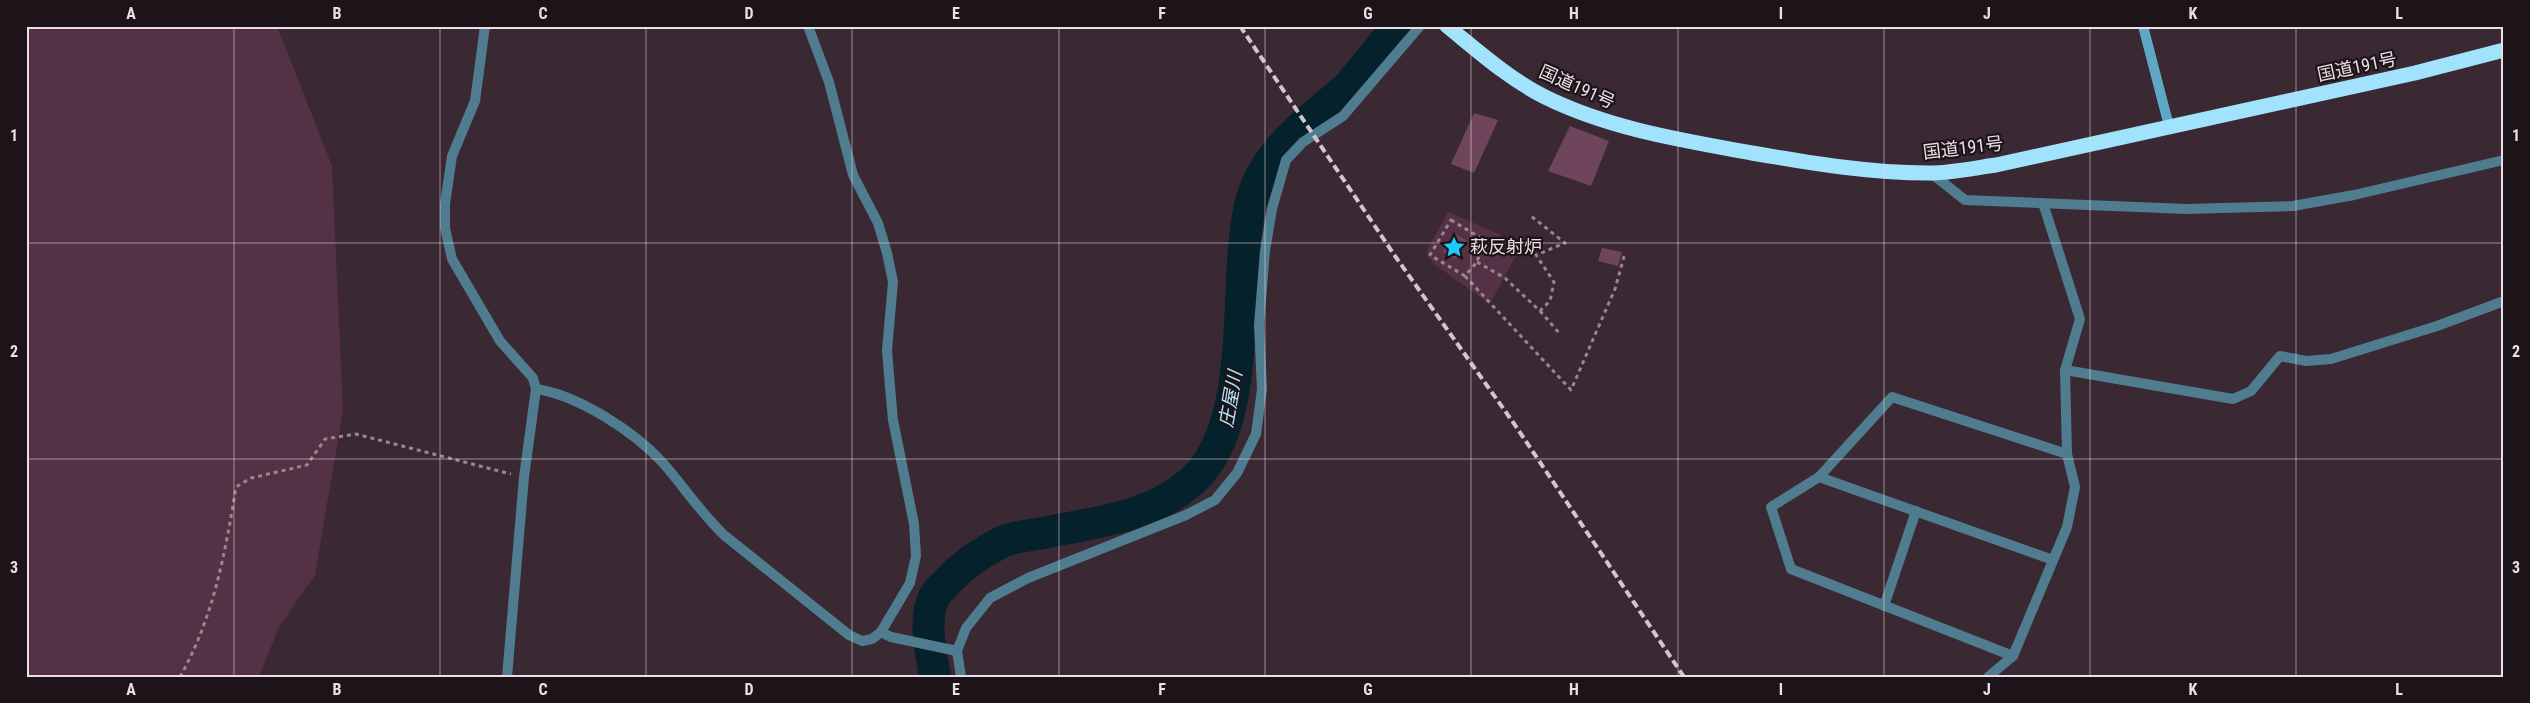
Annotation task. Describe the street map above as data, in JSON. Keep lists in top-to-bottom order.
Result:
{
  "streets": {
    "highway": ["国道191号"]
  },
  "water": ["庄屋川"],
  "places": {
    "place": ["萩反射炉"]
  },
  "grid": {
    "columns": [
      "A",
      "B",
      "C",
      "D",
      "E",
      "F",
      "G",
      "H",
      "I",
      "J",
      "K",
      "L"
    ],
    "rows": ["1", "2", "3"]
  }
}
